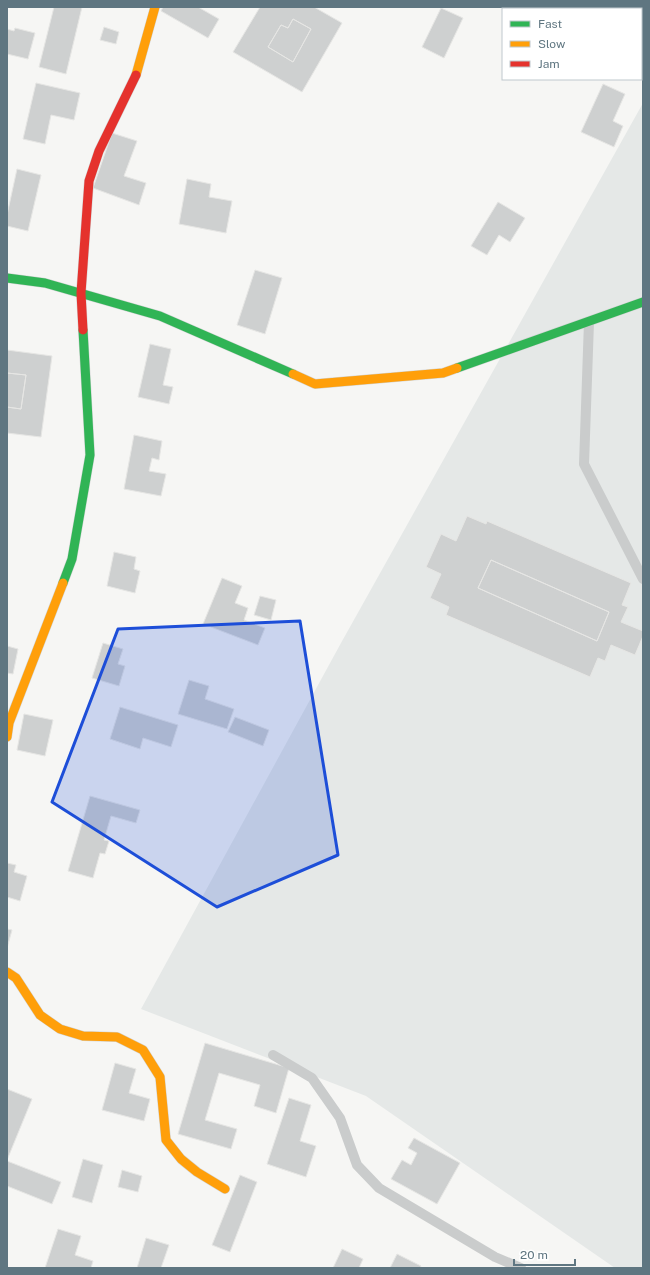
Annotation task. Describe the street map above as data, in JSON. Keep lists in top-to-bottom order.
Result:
{
  "legend": ["Fast", "Slow", "Jam"],
  "scale_bar": "20 m"
}
